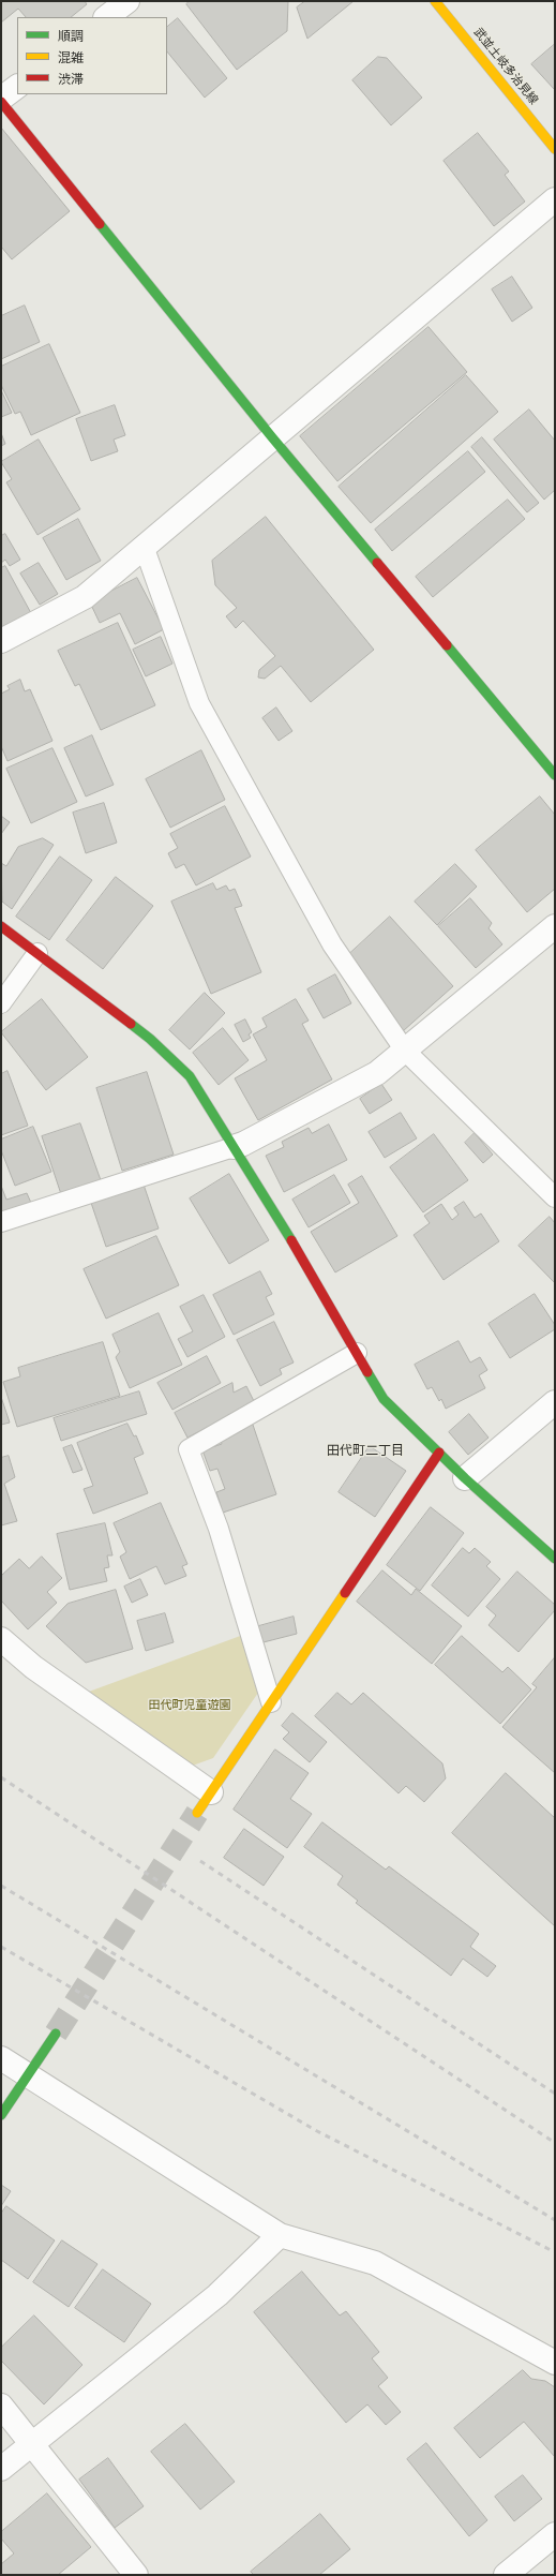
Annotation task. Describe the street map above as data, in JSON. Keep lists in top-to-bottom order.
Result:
{
  "streets": {
    "street": ["武並土岐多治見線"]
  },
  "districts": ["田代町二丁目"],
  "parks": ["田代町児童遊園"],
  "legend": ["順調", "混雑", "渋滞"]
}
